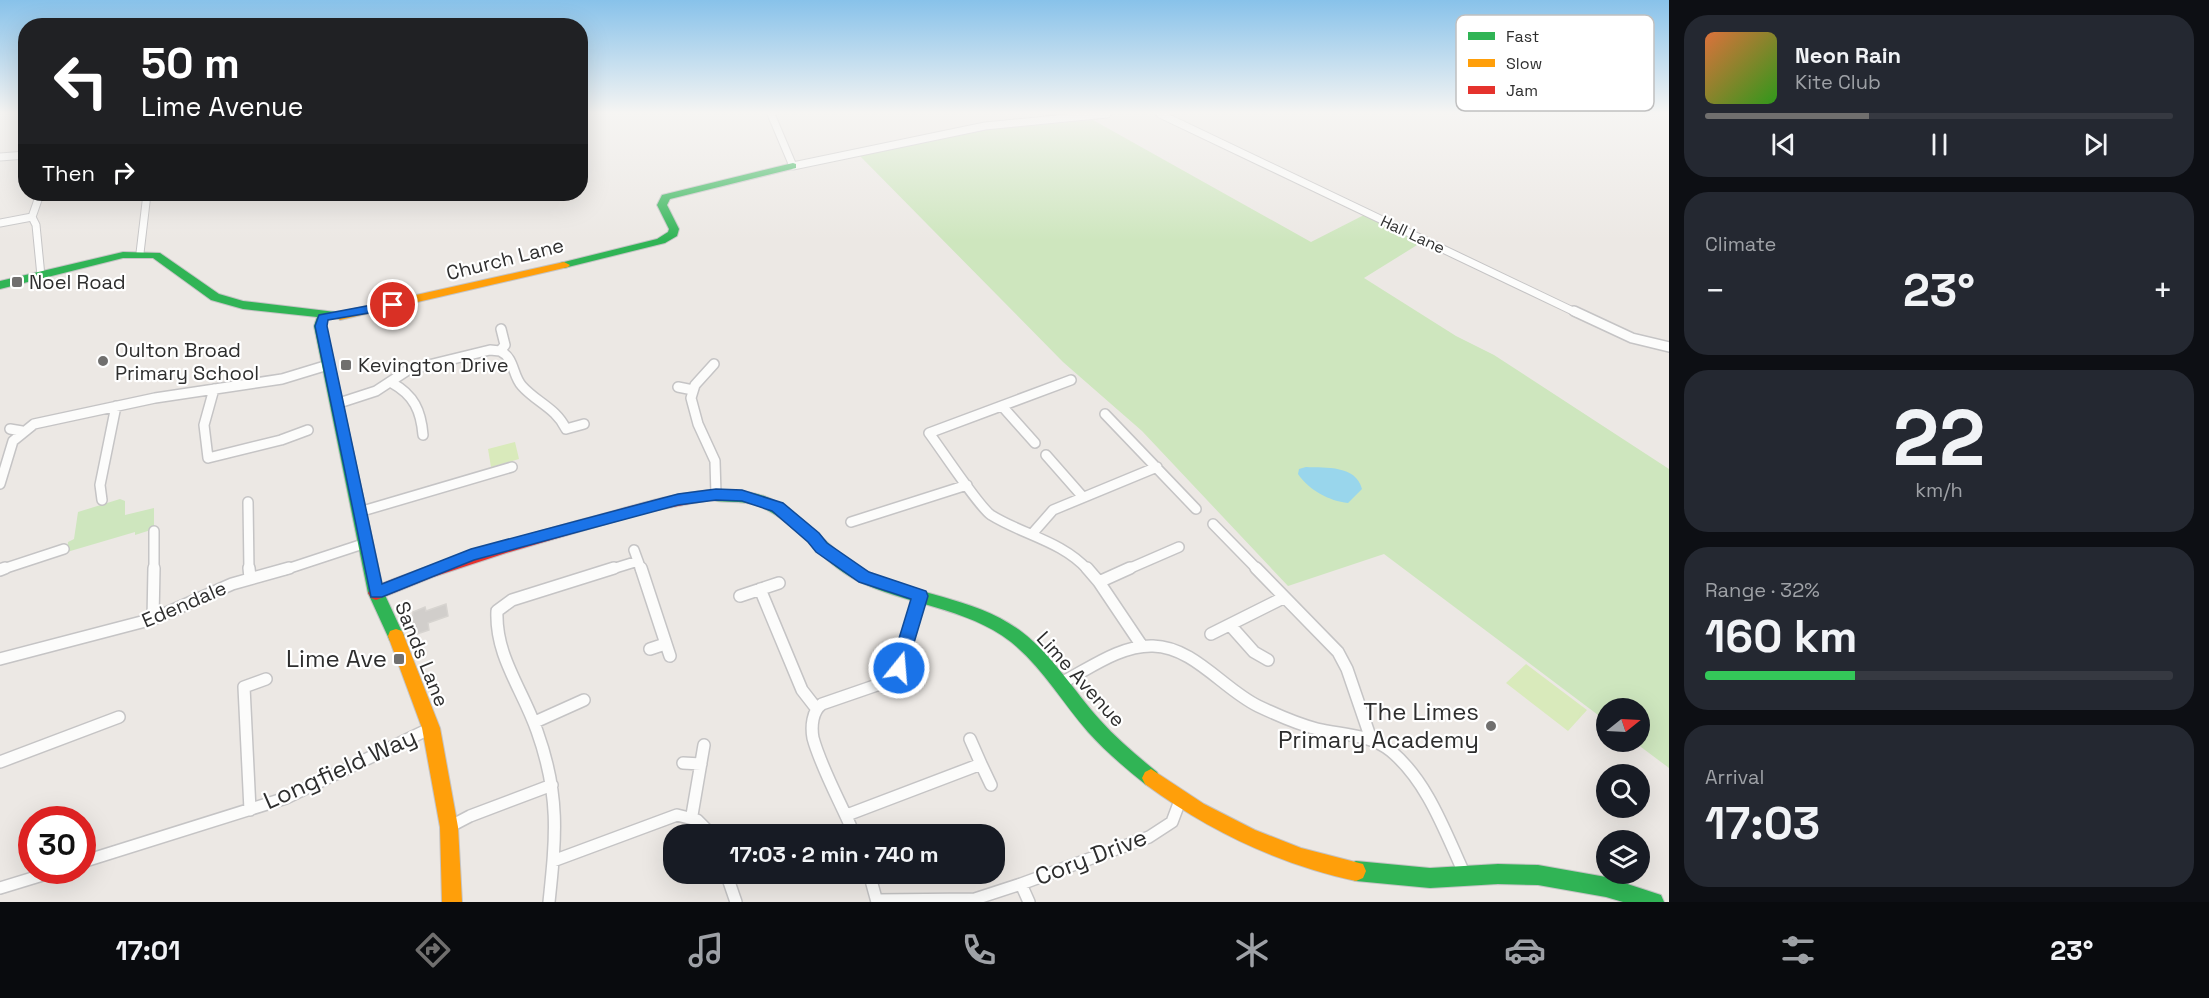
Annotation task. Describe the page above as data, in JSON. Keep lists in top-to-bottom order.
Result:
{
  "streets": {
    "street": [
      "Hall Lane",
      "Church Lane",
      "Edendale",
      "Sands Lane",
      "Lime Avenue",
      "Longfield Way",
      "Cory Drive"
    ]
  },
  "crossings": [
    ["Church Lane", "Sands Lane"],
    ["Edendale", "Sands Lane"],
    ["Sands Lane", "Lime Avenue"],
    ["Sands Lane", "Longfield Way"],
    ["Lime Avenue", "Cory Drive"]
  ],
  "places": {
    "transit": ["Noel Road", "Kevington Drive", "Lime Ave"],
    "other": ["Oulton Broad Primary School", "The Limes Primary Academy"]
  },
  "legend": ["Fast", "Slow", "Jam"],
  "north": "right",
  "page": {
    "turn": ["50 m", "Lime Avenue"],
    "song": ["Neon Rain", "Kite Club"],
    "then": "Then",
    "tile": [
      "Climate",
      ["22", "km/h"],
      ["Range · 32%", "160 km"],
      ["Arrival", "17:03"]
    ],
    "heat": ["−", "23°", "+"],
    "limit": "30",
    "trip": "17:03 · 2 min · 740 m",
    "tabs": ["17:01", "23°"]
  }
}
